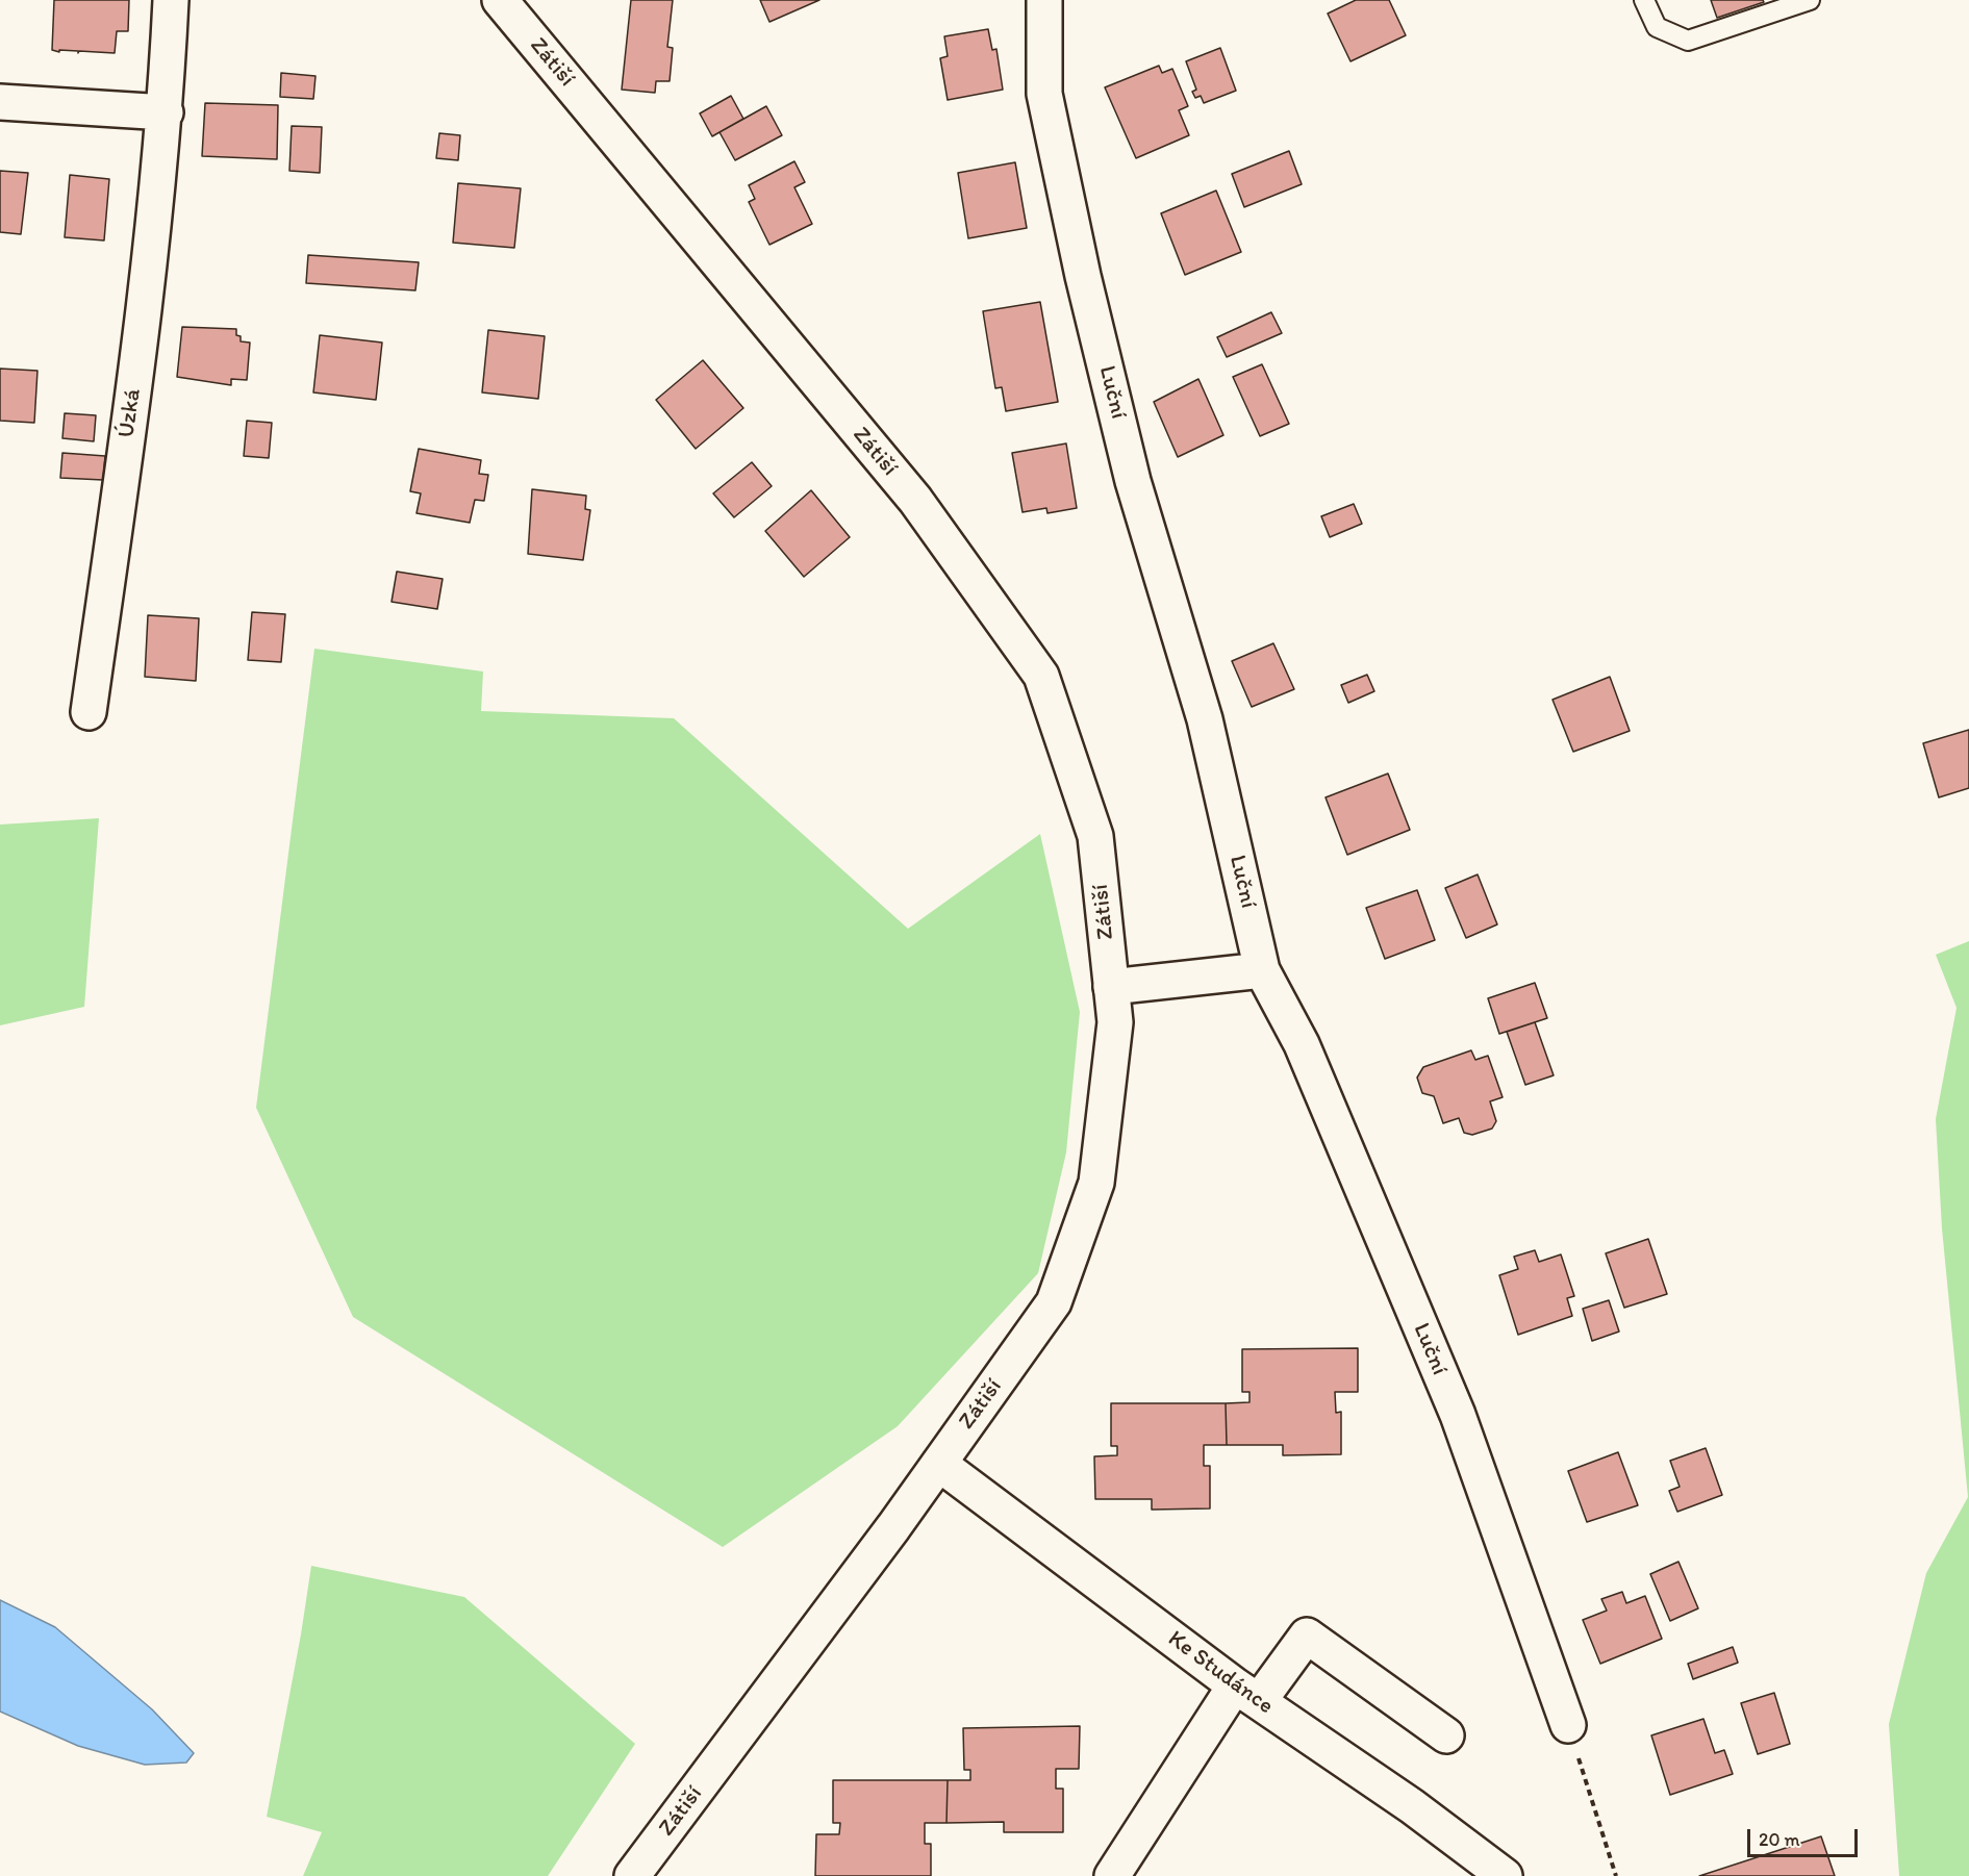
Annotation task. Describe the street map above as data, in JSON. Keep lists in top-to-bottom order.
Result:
{
  "streets": {
    "street": [
      "Zátiší",
      "Luční",
      "Úzká",
      "Ke Studánce"
    ]
  },
  "crossings": [
    ["Zátiší", "Ke Studánce"]
  ],
  "scale_bar": "20 m"
}
